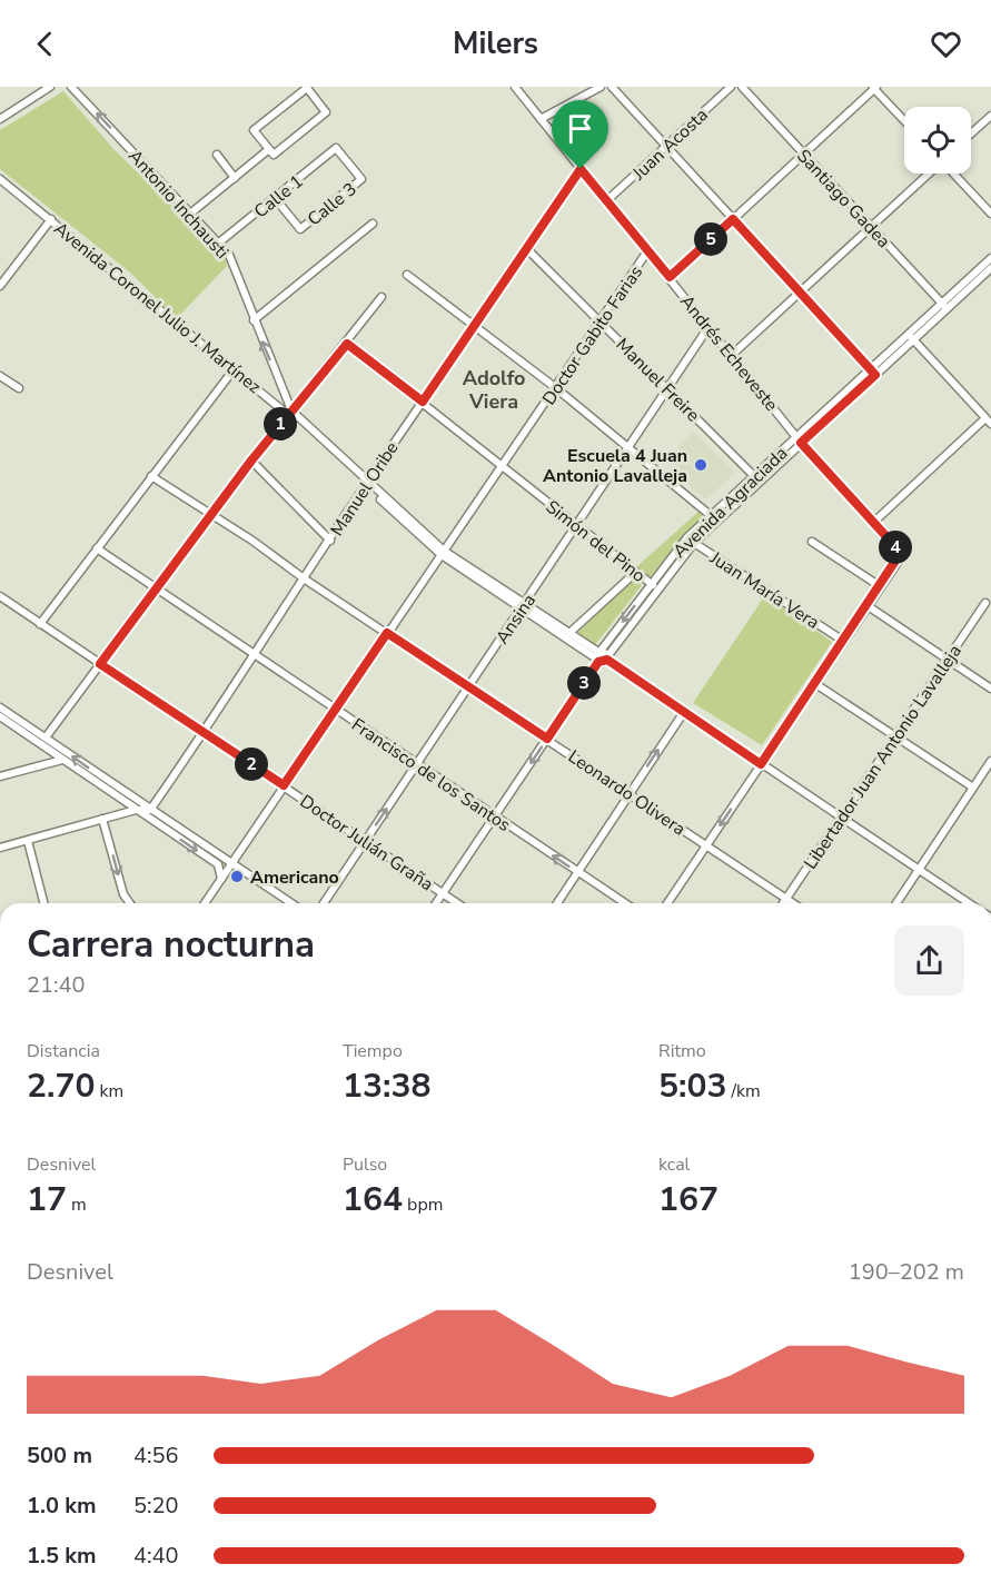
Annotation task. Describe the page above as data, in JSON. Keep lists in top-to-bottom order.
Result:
{
  "streets": {
    "street": [
      "Juan Acosta",
      "Calle 1",
      "Santiago Gadea",
      "Antonio Inchausti",
      "Calle 3",
      "Avenida Coronel Julio J. Martínez",
      "Doctor Gabito Farias",
      "Andrés Echeveste",
      "Manuel Freire",
      "Manuel Oribe",
      "Avenida Agraciada",
      "Simón del Pino",
      "Juan María Vera",
      "Ansina",
      "Libertador Juan Antonio Lavalleja",
      "Francisco de los Santos",
      "Leonardo Olivera",
      "Doctor Julián Graña"
    ]
  },
  "crossings": [
    ["Juan Acosta", "Andrés Echeveste"],
    ["Calle 1", "Antonio Inchausti"],
    ["Calle 1", "Calle 3"],
    ["Santiago Gadea", "Avenida Agraciada"],
    ["Antonio Inchausti", "Avenida Coronel Julio J. Martínez"],
    ["Avenida Coronel Julio J. Martínez", "Doctor Gabito Farias"],
    ["Avenida Coronel Julio J. Martínez", "Manuel Oribe"],
    ["Avenida Coronel Julio J. Martínez", "Avenida Agraciada"],
    ["Avenida Coronel Julio J. Martínez", "Ansina"],
    ["Avenida Coronel Julio J. Martínez", "Libertador Juan Antonio Lavalleja"],
    ["Doctor Gabito Farias", "Andrés Echeveste"],
    ["Doctor Gabito Farias", "Manuel Freire"],
    ["Doctor Gabito Farias", "Simón del Pino"],
    ["Doctor Gabito Farias", "Francisco de los Santos"],
    ["Doctor Gabito Farias", "Leonardo Olivera"],
    ["Doctor Gabito Farias", "Doctor Julián Graña"],
    ["Andrés Echeveste", "Manuel Oribe"],
    ["Andrés Echeveste", "Avenida Agraciada"],
    ["Andrés Echeveste", "Ansina"],
    ["Manuel Freire", "Manuel Oribe"],
    ["Manuel Freire", "Avenida Agraciada"],
    ["Manuel Freire", "Ansina"],
    ["Manuel Oribe", "Simón del Pino"],
    ["Manuel Oribe", "Francisco de los Santos"],
    ["Manuel Oribe", "Leonardo Olivera"],
    ["Manuel Oribe", "Doctor Julián Graña"],
    ["Avenida Agraciada", "Simón del Pino"],
    ["Avenida Agraciada", "Juan María Vera"],
    ["Simón del Pino", "Ansina"],
    ["Ansina", "Francisco de los Santos"],
    ["Ansina", "Leonardo Olivera"],
    ["Ansina", "Doctor Julián Graña"],
    ["Libertador Juan Antonio Lavalleja", "Leonardo Olivera"]
  ],
  "one_way": ["Antonio Inchausti"],
  "districts": ["Adolfo Viera"],
  "places": ["Escuela 4 Juan Antonio Lavalleja", "Americano"],
  "page": {
    "header": "Milers",
    "pins": [
      "5",
      "1",
      "4",
      "3",
      "2"
    ],
    "heading": ["Carrera nocturna", "21:40"],
    "stats": [
      ["Distancia", "2.70 km"],
      ["Tiempo", "13:38"],
      ["Ritmo", "5:03 /km"],
      ["Desnivel", "17 m"],
      ["Pulso", "164 bpm"],
      ["kcal", "167"]
    ],
    "chart": ["Desnivel", "190–202 m"],
    "list": [
      {
        "name": "500 m",
        "note": "4:56"
      },
      {
        "name": "1.0 km",
        "note": "5:20"
      },
      {
        "name": "1.5 km",
        "note": "4:40"
      }
    ]
  }
}
